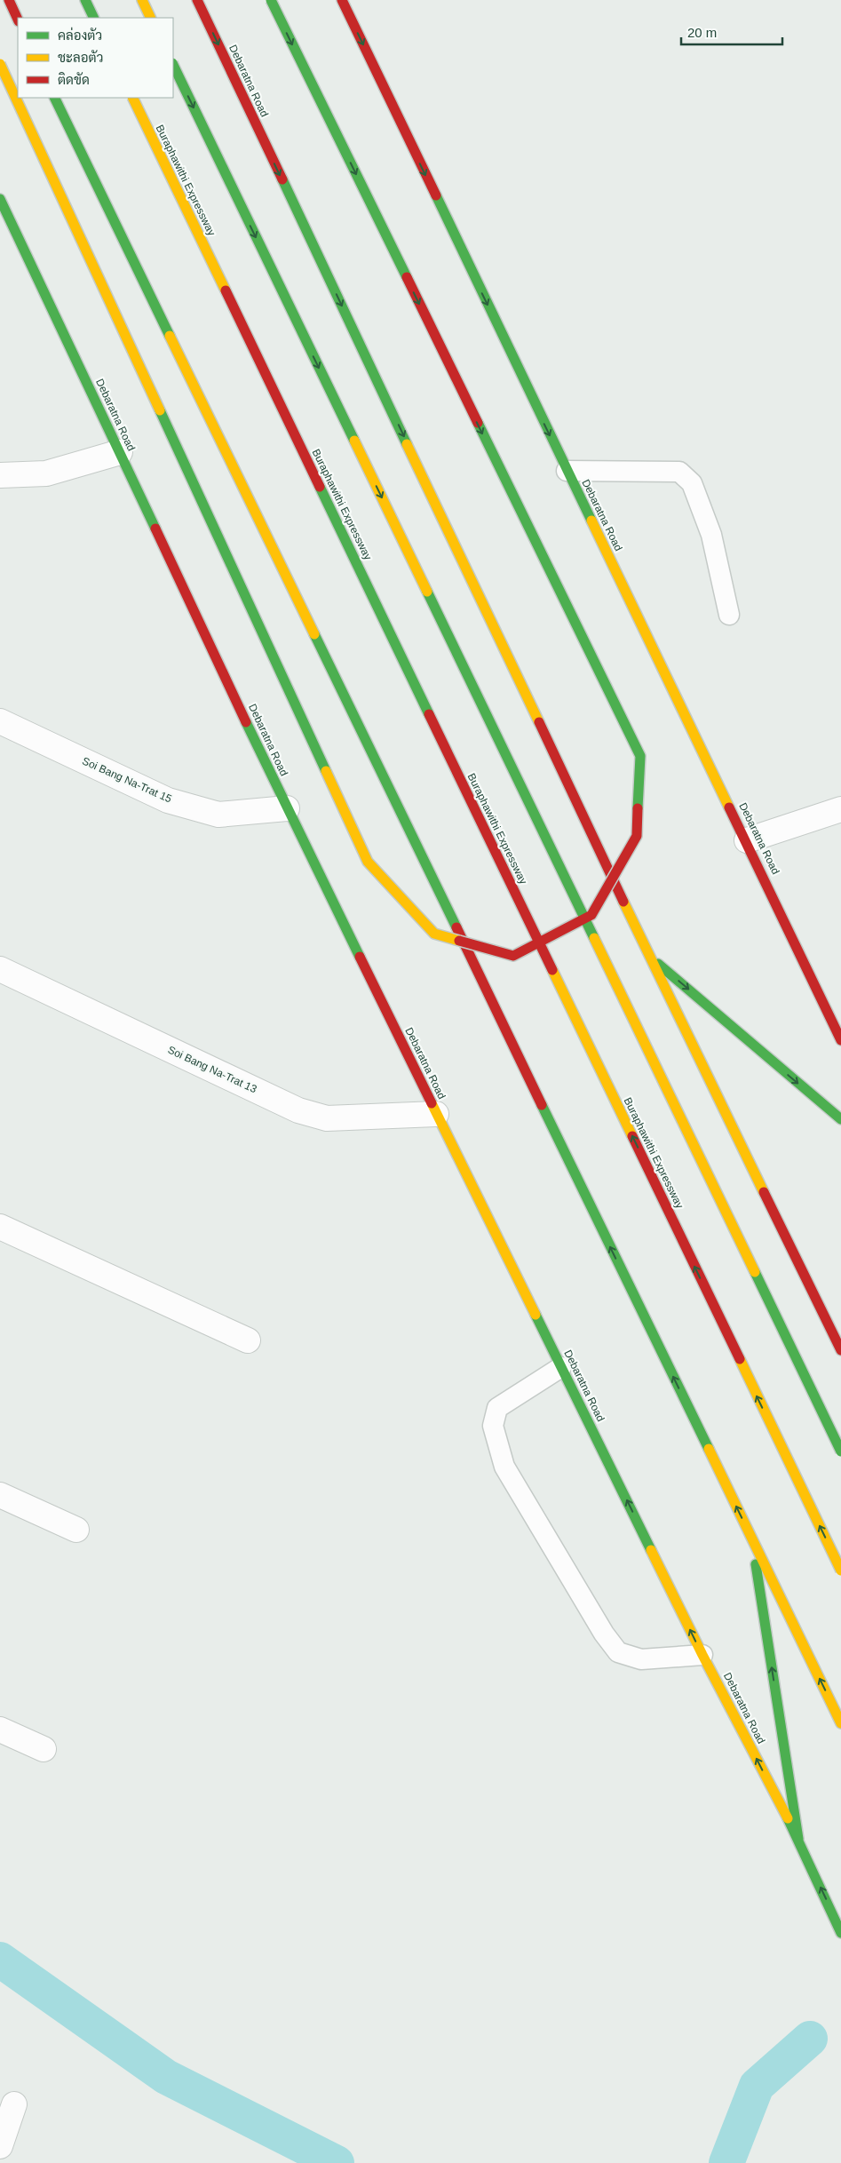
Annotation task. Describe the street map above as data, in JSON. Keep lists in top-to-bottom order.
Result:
{
  "streets": {
    "main road": ["Debaratna Road", "Buraphawithi Expressway"],
    "street": ["Soi Bang Na-Trat 15", "Soi Bang Na-Trat 13"]
  },
  "crossings": [
    ["Debaratna Road", "Soi Bang Na-Trat 15"],
    ["Debaratna Road", "Soi Bang Na-Trat 13"]
  ],
  "legend": ["คล่องตัว", "ชะลอตัว", "ติดขัด"],
  "scale_bar": "20 m"
}
